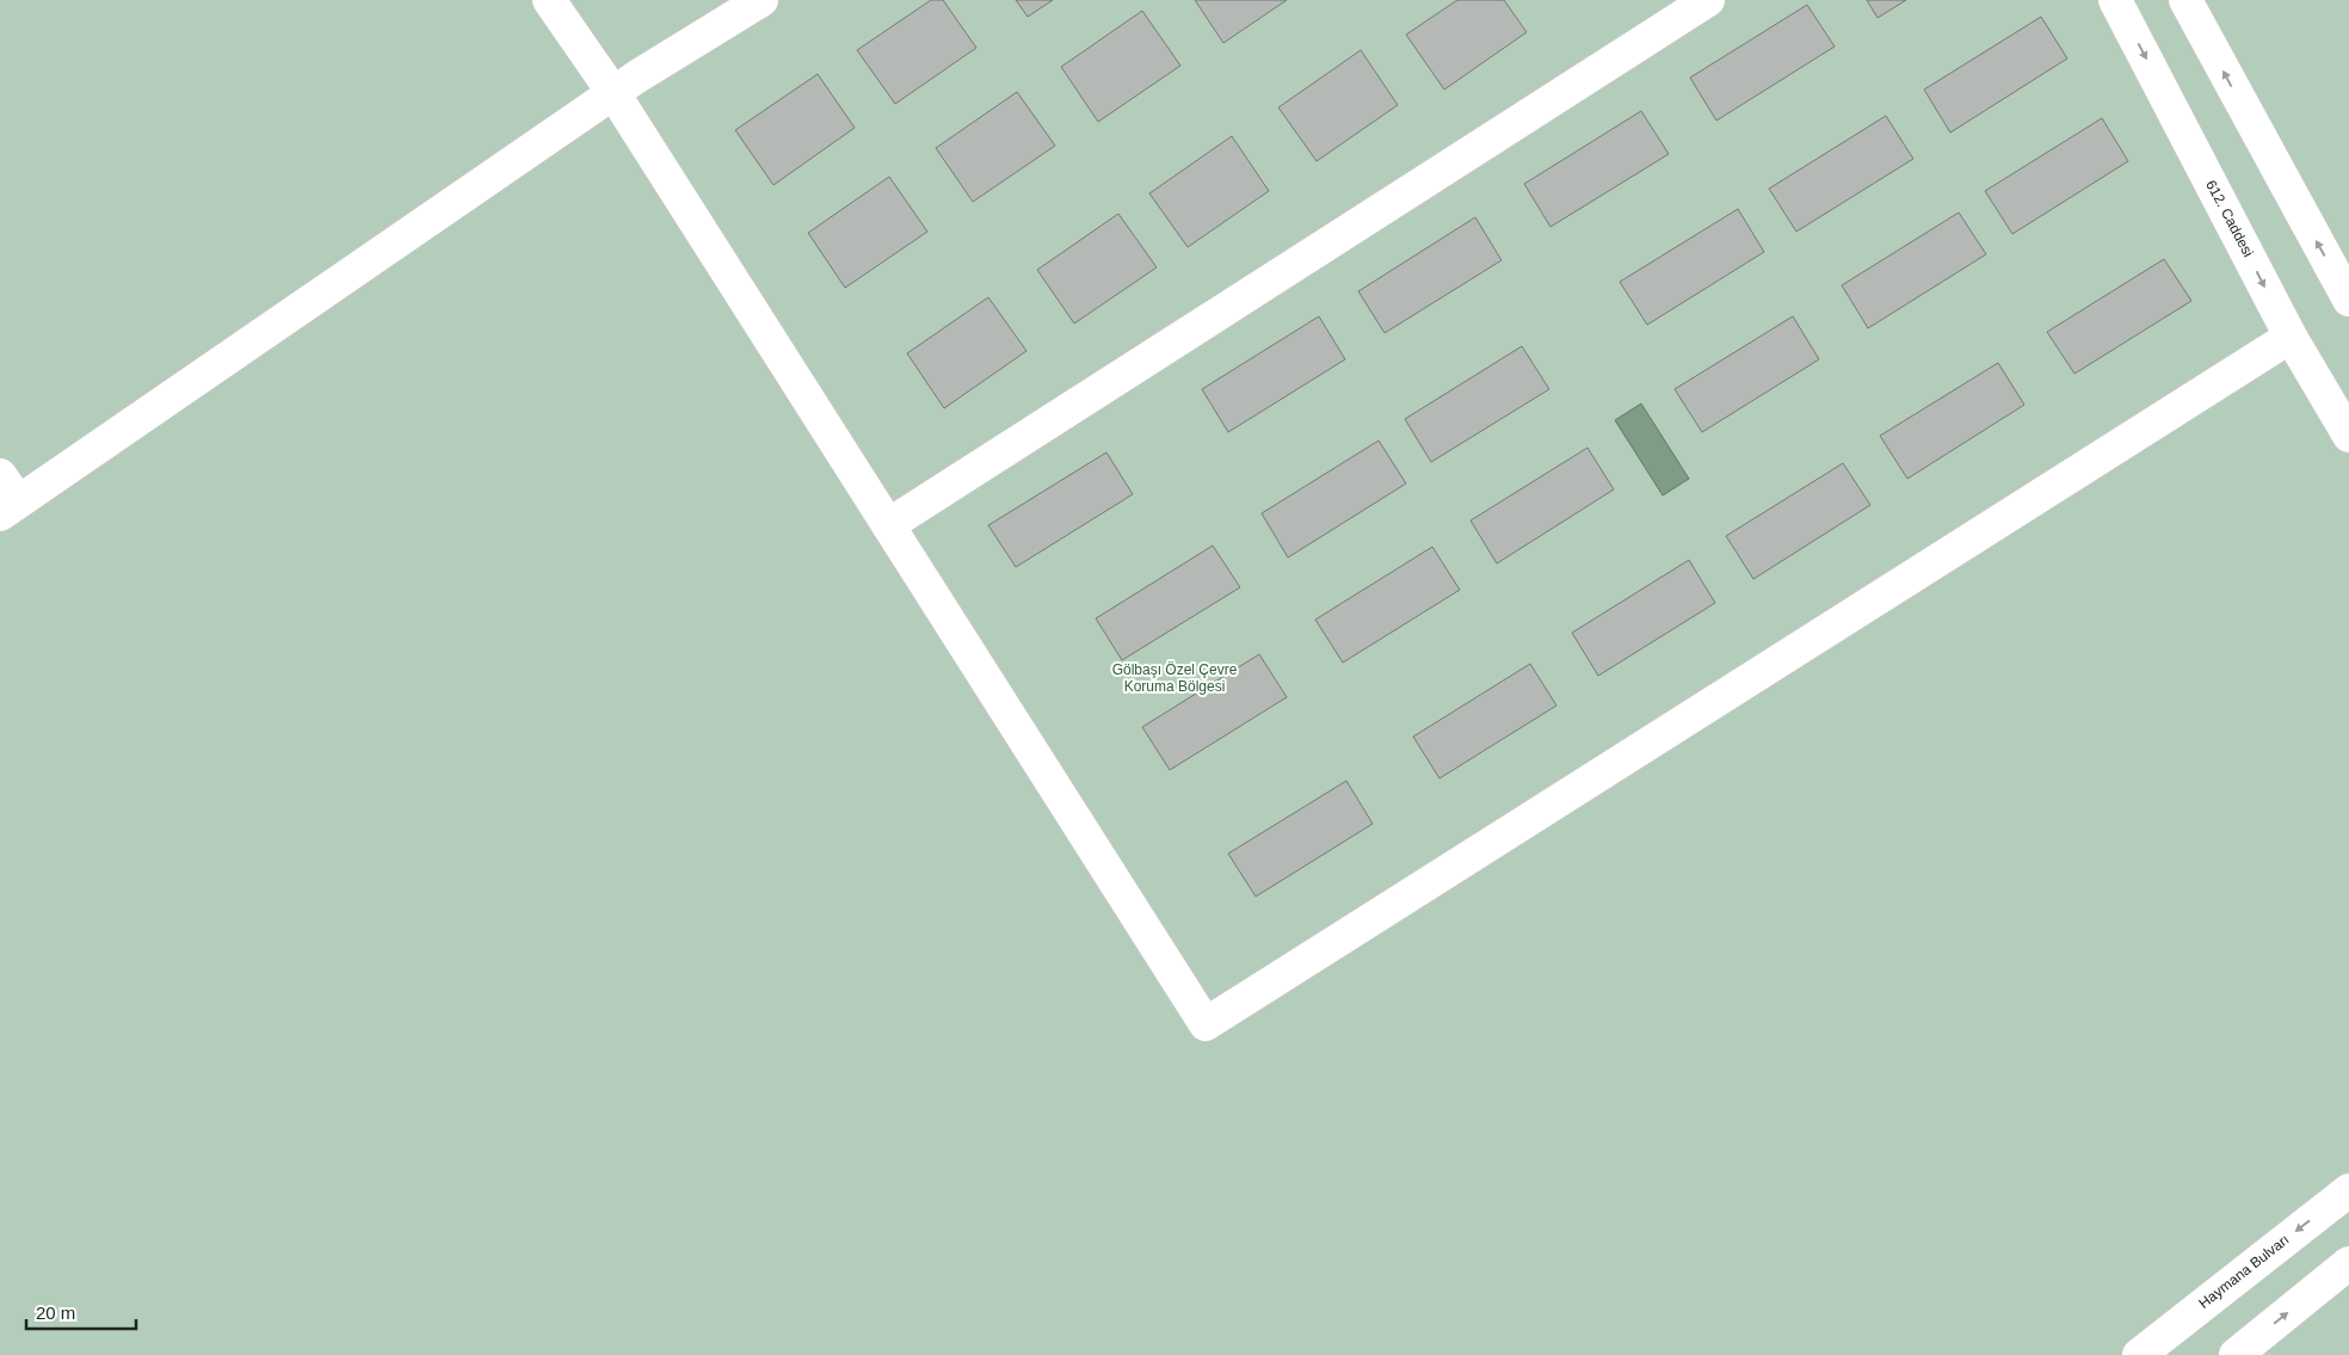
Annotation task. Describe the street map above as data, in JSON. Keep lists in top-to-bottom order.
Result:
{
  "streets": {
    "main road": ["612. Caddesi", "Haymana Bulvarı"]
  },
  "parks": ["Gölbaşı Özel Çevre Koruma Bölgesi"],
  "scale_bar": "20 m"
}
